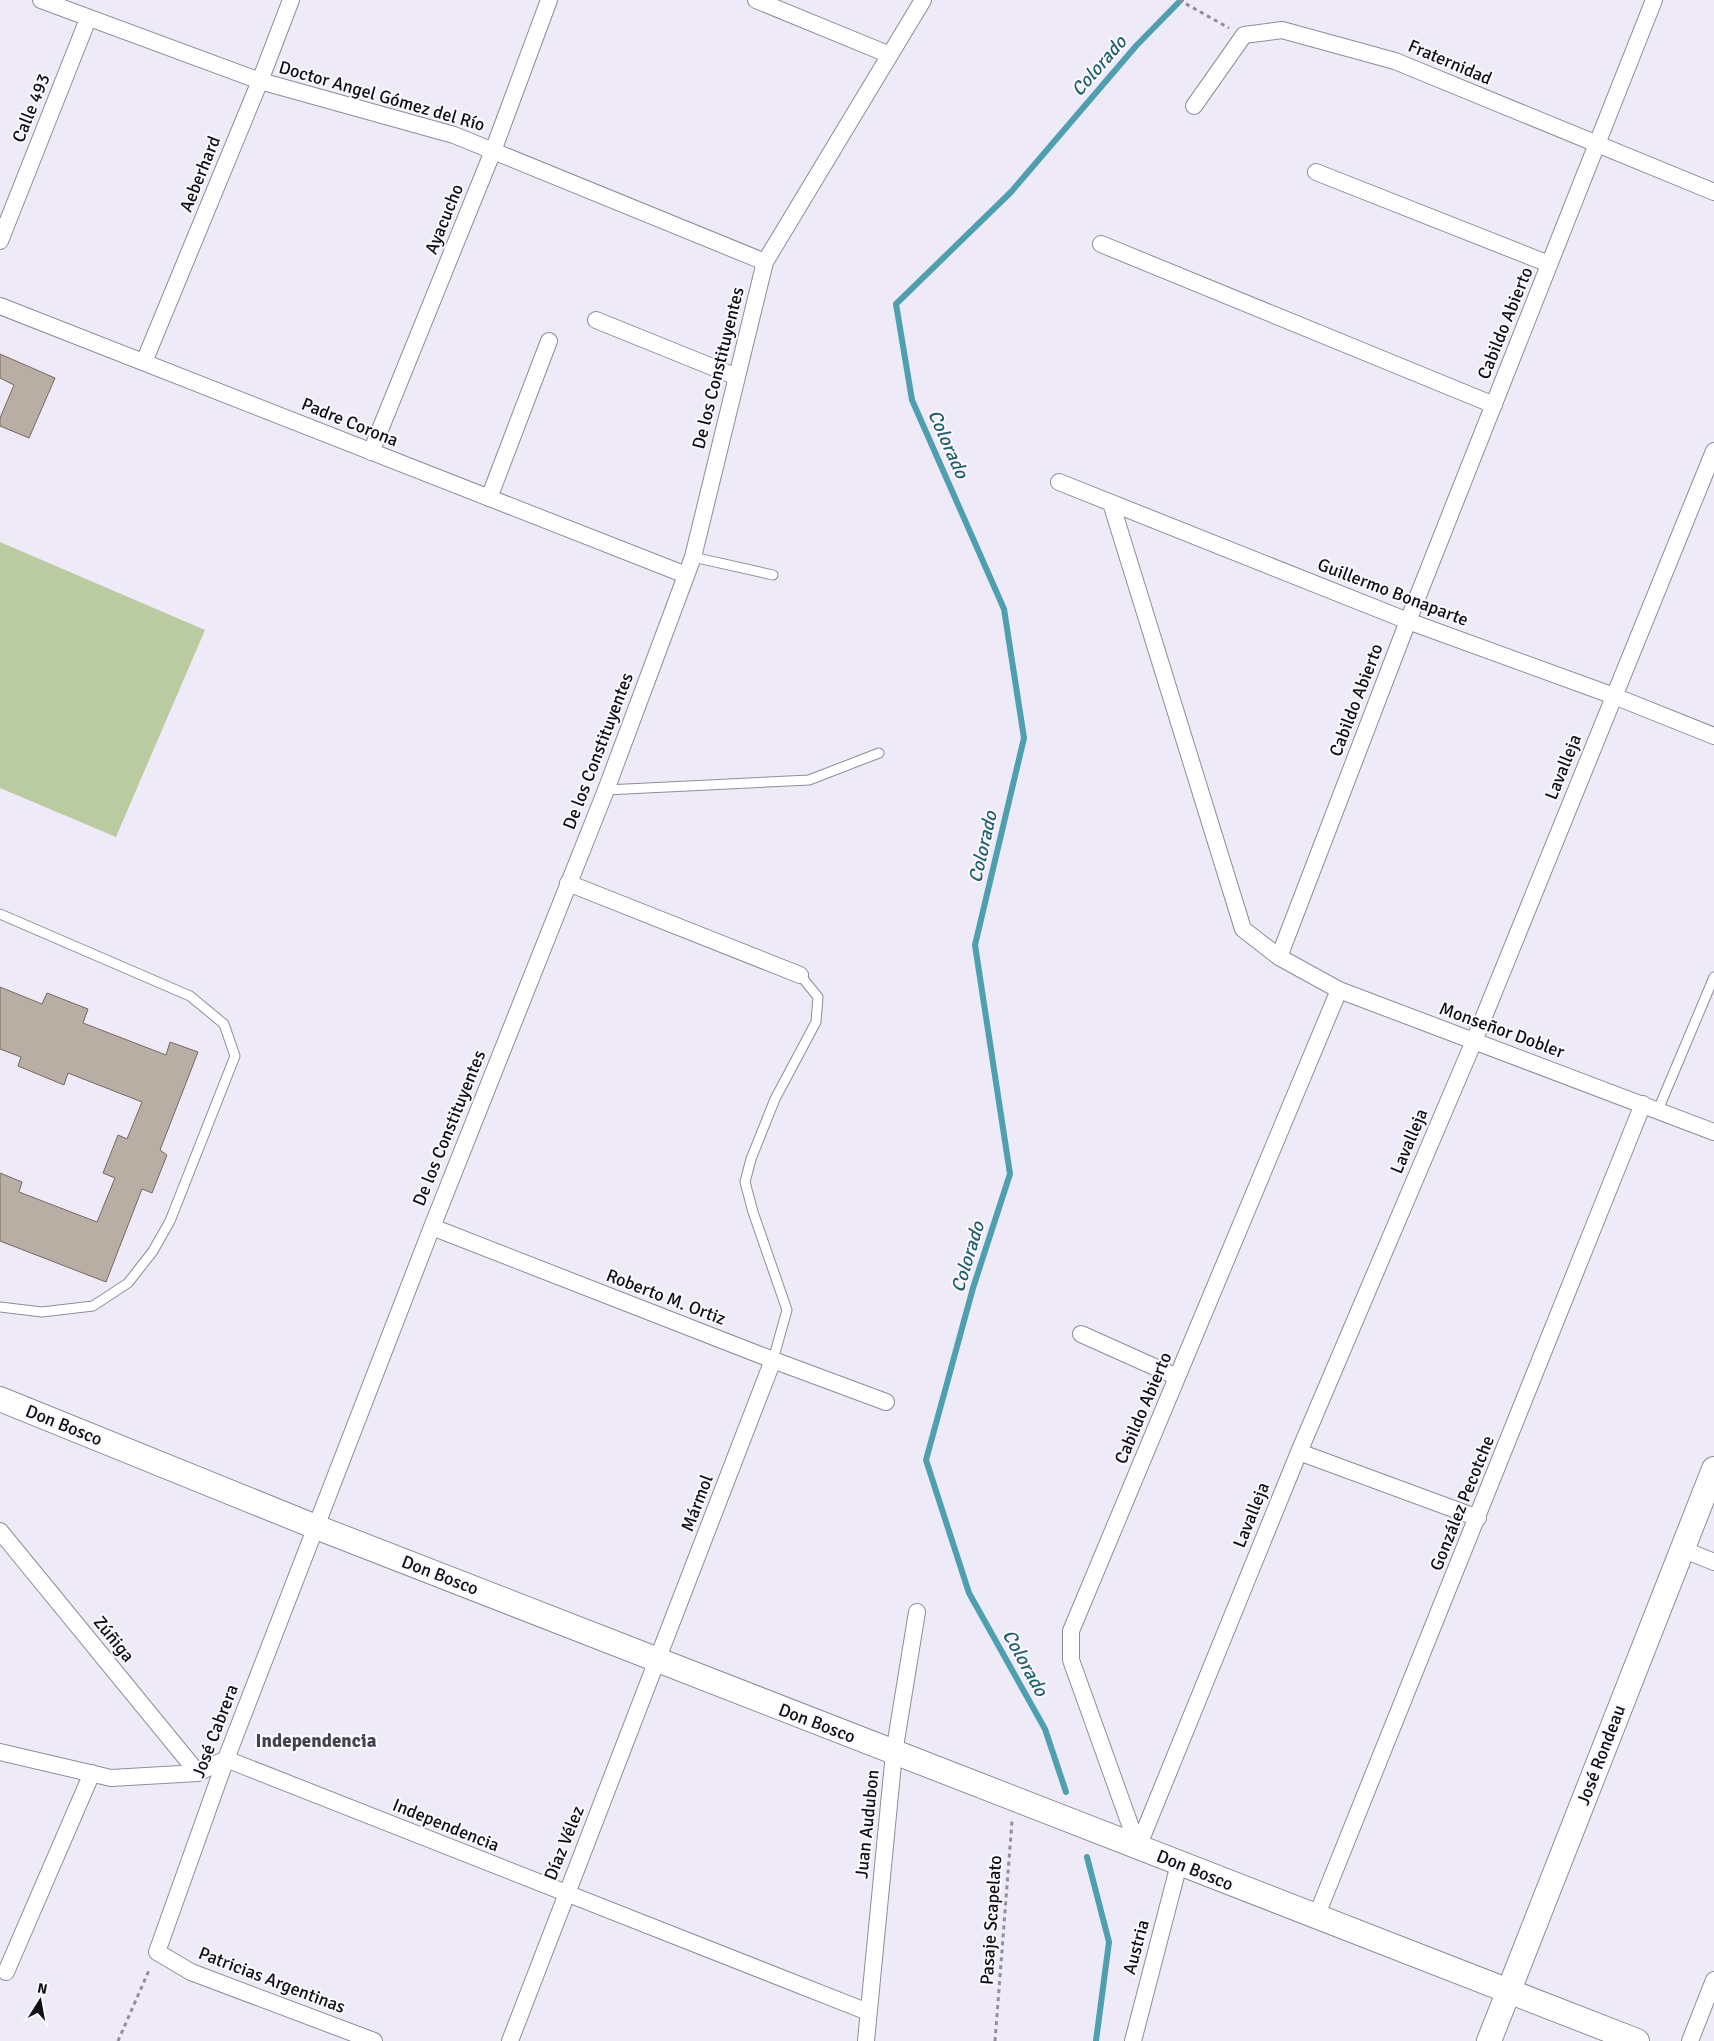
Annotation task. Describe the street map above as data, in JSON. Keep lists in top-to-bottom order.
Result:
{
  "streets": {
    "main road": ["Don Bosco", "José Rondeau"],
    "street": [
      "Fraternidad",
      "Doctor Angel Gómez del Río",
      "Calle 493",
      "Aeberhard",
      "Ayacucho",
      "Cabildo Abierto",
      "De los Constituyentes",
      "Padre Corona",
      "Guillermo Bonaparte",
      "Lavalleja",
      "Monseñor Dobler",
      "Roberto M. Ortiz",
      "Mármol",
      "González Pecotche",
      "Zúñiga",
      "José Cabrera",
      "Juan Audubon",
      "Independencia",
      "Díaz Vélez",
      "Austria",
      "Patricias Argentinas"
    ],
    "path": ["Pasaje Scapelato"]
  },
  "crossings": [
    ["Fraternidad", "Cabildo Abierto"],
    ["Doctor Angel Gómez del Río", "Calle 493"],
    ["Doctor Angel Gómez del Río", "Aeberhard"],
    ["Doctor Angel Gómez del Río", "Ayacucho"],
    ["Doctor Angel Gómez del Río", "De los Constituyentes"],
    ["Aeberhard", "Padre Corona"],
    ["Ayacucho", "Padre Corona"],
    ["Cabildo Abierto", "Guillermo Bonaparte"],
    ["Cabildo Abierto", "Lavalleja"],
    ["Cabildo Abierto", "Monseñor Dobler"],
    ["Cabildo Abierto", "Don Bosco"],
    ["De los Constituyentes", "Padre Corona"],
    ["De los Constituyentes", "Roberto M. Ortiz"],
    ["De los Constituyentes", "Don Bosco"],
    ["De los Constituyentes", "José Cabrera"],
    ["Guillermo Bonaparte", "Lavalleja"],
    ["Lavalleja", "Monseñor Dobler"],
    ["Lavalleja", "Don Bosco"],
    ["Monseñor Dobler", "González Pecotche"],
    ["Roberto M. Ortiz", "Mármol"],
    ["Don Bosco", "Mármol"],
    ["Don Bosco", "González Pecotche"],
    ["Don Bosco", "José Cabrera"],
    ["Don Bosco", "José Rondeau"],
    ["Don Bosco", "Juan Audubon"],
    ["Don Bosco", "Díaz Vélez"],
    ["Don Bosco", "Pasaje Scapelato"],
    ["Don Bosco", "Austria"],
    ["Mármol", "Díaz Vélez"],
    ["José Cabrera", "Independencia"],
    ["José Cabrera", "Patricias Argentinas"],
    ["Juan Audubon", "Independencia"],
    ["Independencia", "Díaz Vélez"]
  ],
  "districts": ["Independencia"],
  "water": ["Colorado"],
  "north": "top"
}
